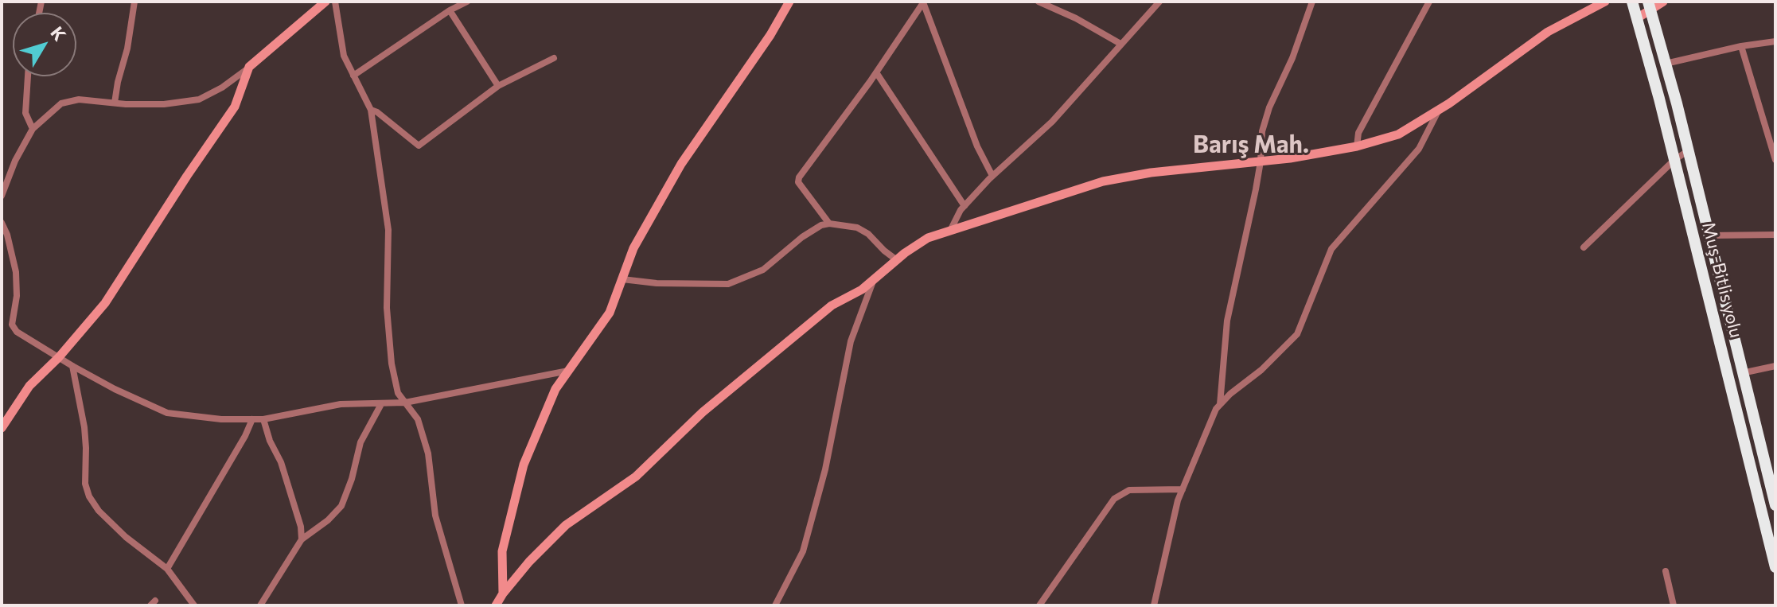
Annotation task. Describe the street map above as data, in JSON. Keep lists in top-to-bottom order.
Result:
{
  "streets": {
    "highway": ["Muş-Bitlis yolu"]
  },
  "districts": ["Barış Mah."],
  "north": "top right"
}
